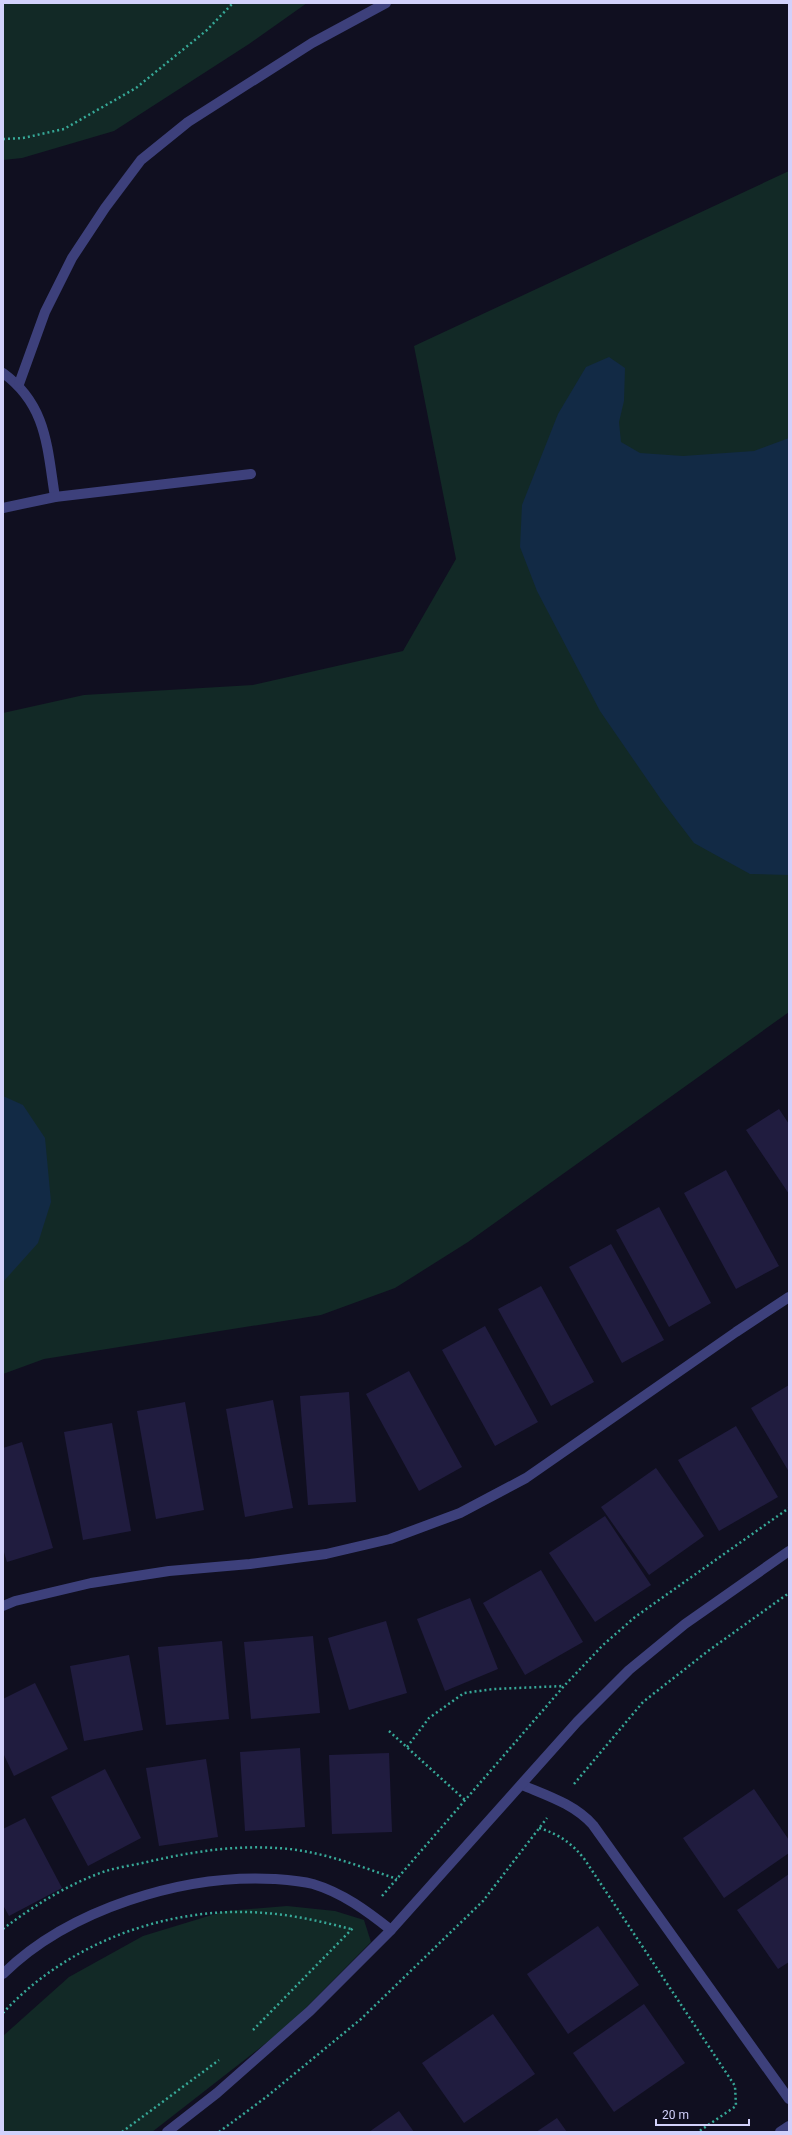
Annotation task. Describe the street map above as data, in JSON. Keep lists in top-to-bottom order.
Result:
{
  "scale_bar": "20 m"
}
